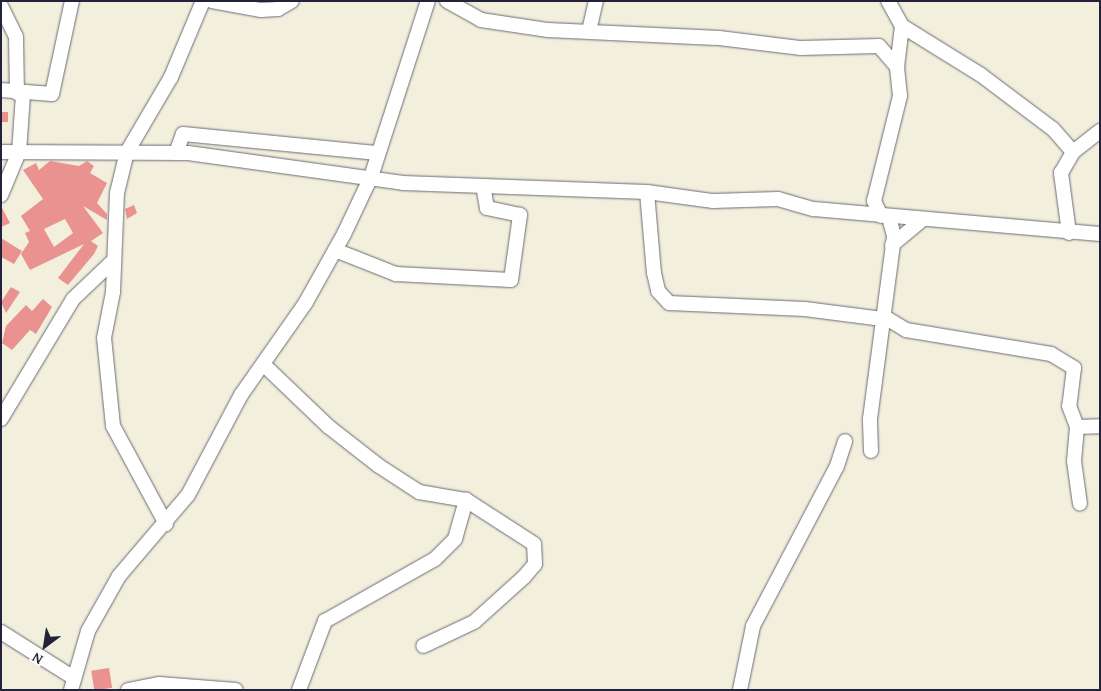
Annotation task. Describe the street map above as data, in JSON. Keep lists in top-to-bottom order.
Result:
{
  "north": "bottom left"
}
